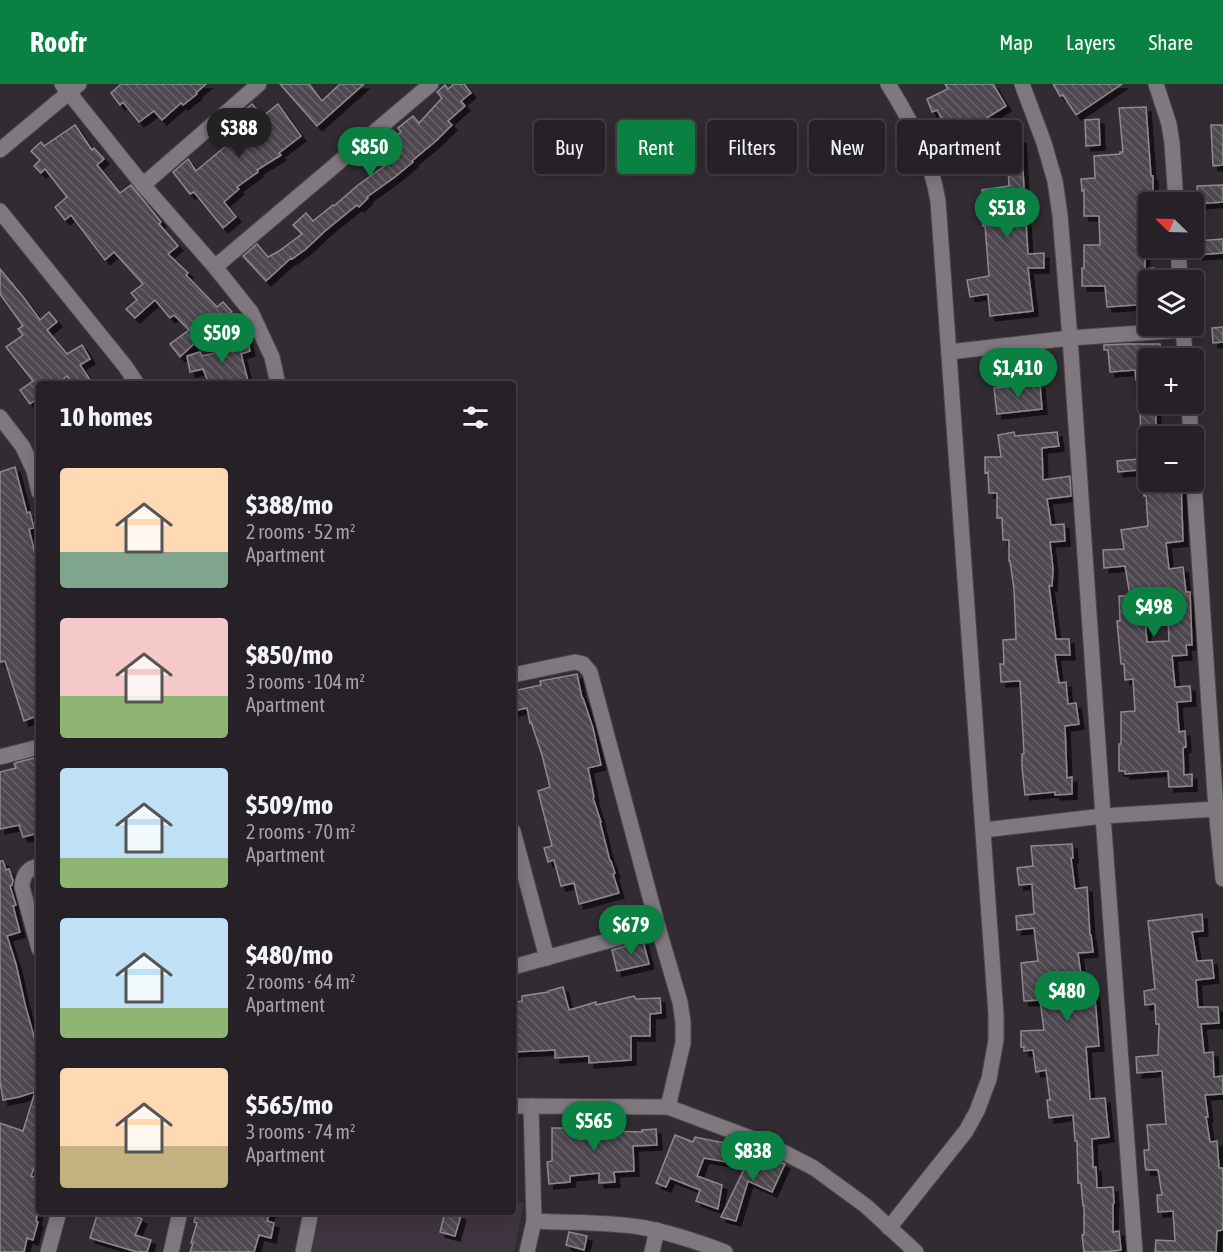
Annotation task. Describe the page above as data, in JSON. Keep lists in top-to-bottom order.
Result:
{
  "north": "top left",
  "page": {
    "header": "Roofr",
    "nav": ["Map", "Layers", "Share"],
    "price": [
      "$388",
      "$850",
      "$518",
      "$509",
      "$1,410",
      "$498",
      "$679",
      "$480",
      "$565",
      "$838"
    ],
    "chip": [
      "Buy",
      "Rent",
      "Filters",
      "New",
      "Apartment"
    ],
    "map_buttons": ["+", "−"],
    "heading": "10 homes",
    "list": [
      {
        "name": "$388/mo",
        "note": "2 rooms · 52 m² · Apartment"
      },
      {
        "name": "$850/mo",
        "note": "3 rooms · 104 m² · Apartment"
      },
      {
        "name": "$509/mo",
        "note": "2 rooms · 70 m² · Apartment"
      },
      {
        "name": "$480/mo",
        "note": "2 rooms · 64 m² · Apartment"
      },
      {
        "name": "$565/mo",
        "note": "3 rooms · 74 m² · Apartment"
      }
    ]
  }
}
